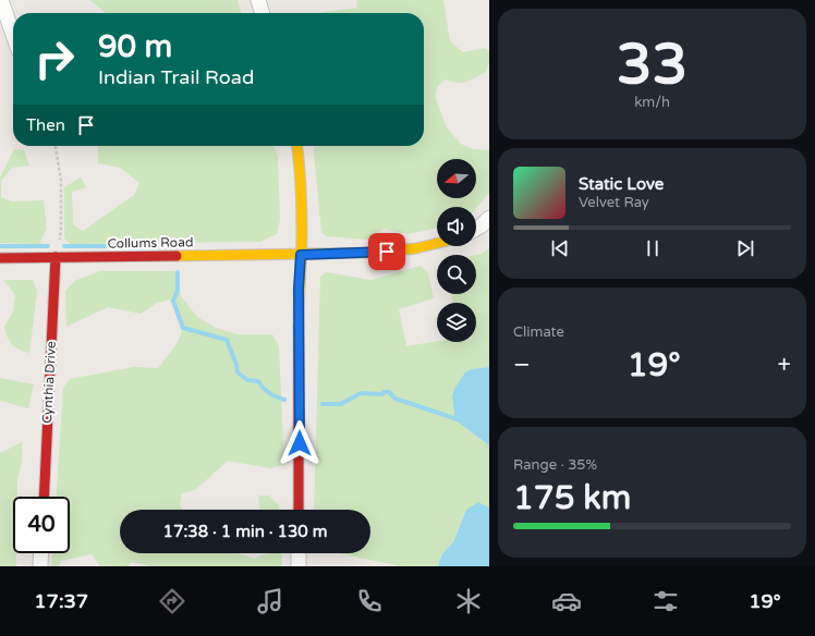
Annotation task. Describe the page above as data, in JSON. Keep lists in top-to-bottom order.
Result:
{
  "streets": {
    "street": ["Collums Road", "Cynthia Drive"]
  },
  "crossings": [
    ["Collums Road", "Cynthia Drive"]
  ],
  "north": "left",
  "page": {
    "tile": [
      ["33", "km/h"],
      "Climate",
      ["Range · 35%", "175 km"]
    ],
    "turn": ["90 m", "Indian Trail Road"],
    "then": "Then",
    "song": ["Static Love", "Velvet Ray"],
    "heat": ["−", "19°", "+"],
    "limit": "40",
    "trip": "17:38 · 1 min · 130 m",
    "tabs": ["17:37", "19°"]
  }
}
